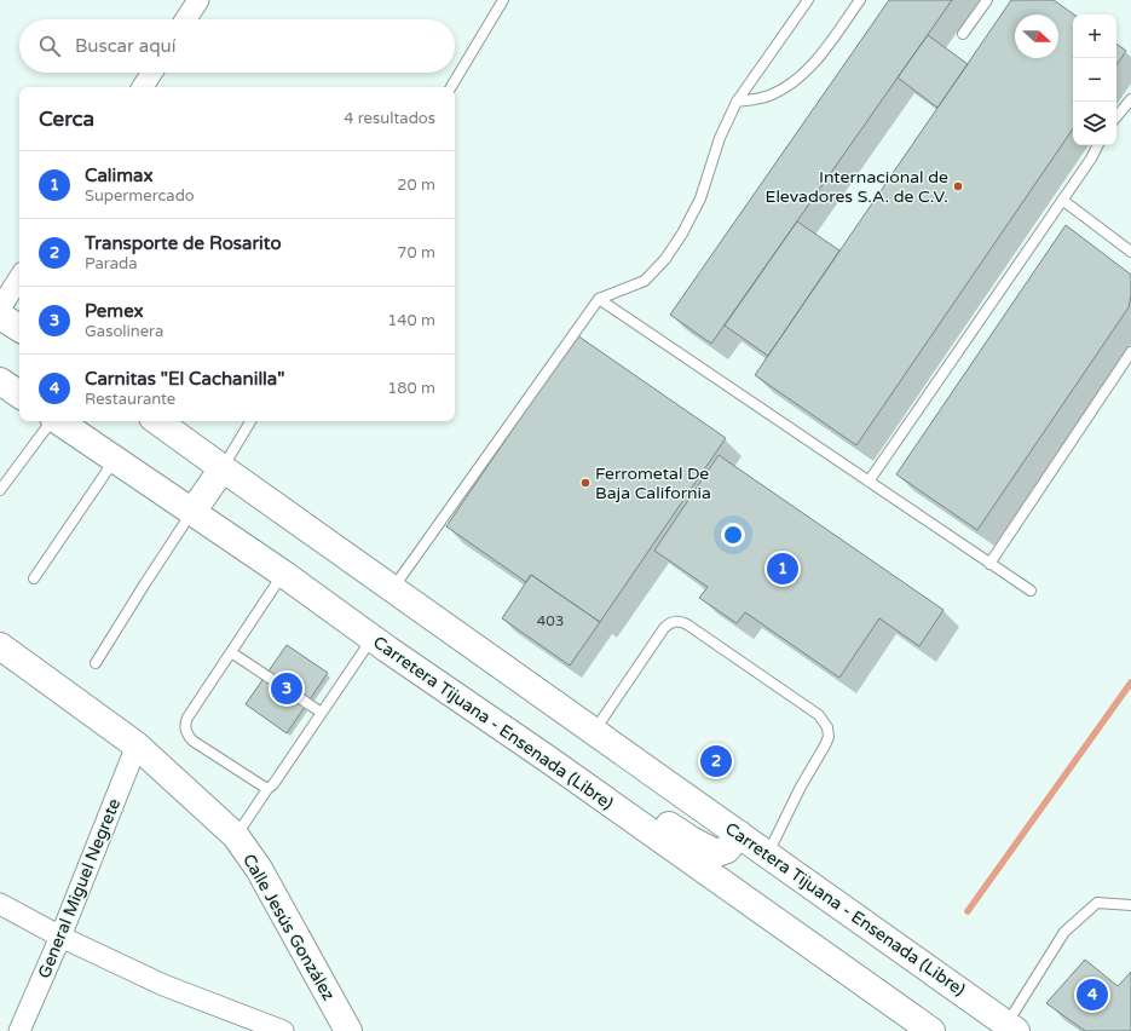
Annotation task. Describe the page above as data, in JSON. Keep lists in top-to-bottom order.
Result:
{
  "streets": {
    "main road": ["Carretera Tijuana - Ensenada (Libre)", "Calle Jesús González"],
    "street": ["General Miguel Negrete"]
  },
  "crossings": [
    ["General Miguel Negrete", "Calle Jesús González"]
  ],
  "places": ["Internacional de Elevadores S.A. de C.V.", "Ferrometal De Baja California"],
  "house_numbers": ["403"],
  "north": "right",
  "page": {
    "map_buttons": ["+", "−"],
    "search": "Buscar aquí",
    "heading": ["Cerca", "4 resultados"],
    "list": [
      {
        "mark": "1",
        "name": "Calimax",
        "note": "Supermercado",
        "value": "20 m"
      },
      {
        "mark": "2",
        "name": "Transporte de Rosarito",
        "note": "Parada",
        "value": "70 m"
      },
      {
        "mark": "3",
        "name": "Pemex",
        "note": "Gasolinera",
        "value": "140 m"
      },
      {
        "mark": "4",
        "name": "Carnitas \"El Cachanilla\"",
        "note": "Restaurante",
        "value": "180 m"
      }
    ],
    "pins": [
      "1",
      "3",
      "2",
      "4"
    ]
  }
}
